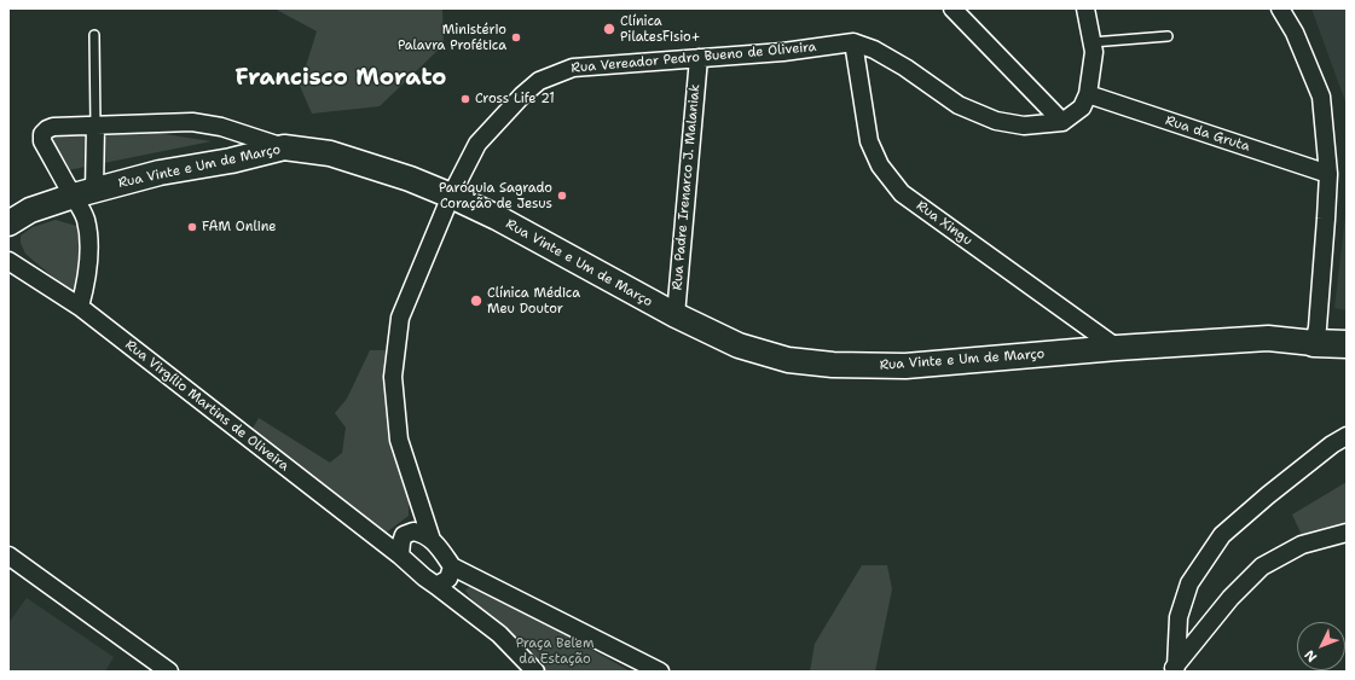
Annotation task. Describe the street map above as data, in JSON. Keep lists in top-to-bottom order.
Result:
{
  "streets": {
    "main road": ["Rua Vinte e Um de Março"],
    "street": [
      "Rua Vereador Pedro Bueno de Oliveira",
      "Rua da Gruta",
      "Rua Padre Irenarco J. Malaniak",
      "Rua Xingu",
      "Rua Virgílio Martins de Oliveira"
    ]
  },
  "crossings": [
    ["Rua Vereador Pedro Bueno de Oliveira", "Rua Vinte e Um de Março"],
    ["Rua Vereador Pedro Bueno de Oliveira", "Rua Padre Irenarco J. Malaniak"],
    ["Rua Vereador Pedro Bueno de Oliveira", "Rua Xingu"],
    ["Rua Vinte e Um de Março", "Rua Padre Irenarco J. Malaniak"],
    ["Rua Vinte e Um de Março", "Rua Xingu"]
  ],
  "districts": ["Francisco Morato"],
  "parks": ["Praça Belem da Estação"],
  "places": [
    "Clínica PilatesFisio+",
    "Ministério Palavra Profética",
    "Cross Life 21",
    "Paróquia Sagrado Coração de Jesus",
    "FAM Online",
    "Clínica Médica Meu Doutor"
  ],
  "north": "bottom left"
}
